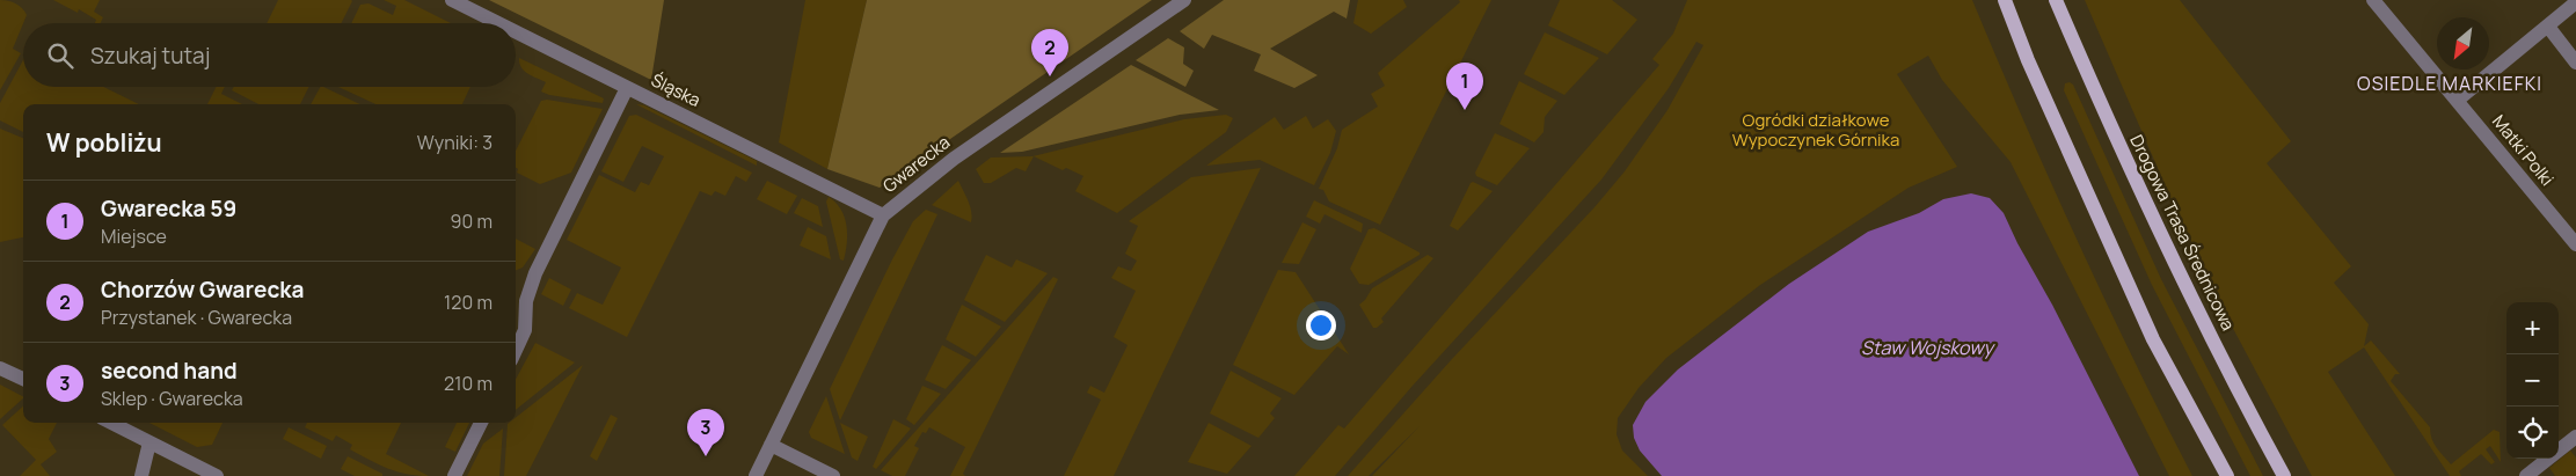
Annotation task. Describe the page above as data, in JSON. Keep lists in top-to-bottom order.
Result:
{
  "streets": {
    "main road": ["Drogowa Trasa Średnicowa"],
    "street": ["Śląska", "Matki Polki", "Gwarecka"]
  },
  "crossings": [
    ["Śląska", "Gwarecka"]
  ],
  "districts": ["OSIEDLE MARKIEFKI"],
  "water": ["Staw Wojskowy"],
  "parks": ["Ogródki działkowe Wypoczynek Górnika"],
  "north": "bottom left",
  "page": {
    "search": "Szukaj tutaj",
    "pins": ["2", "1", "3"],
    "heading": ["W pobliżu", "Wyniki: 3"],
    "list": [
      {
        "mark": "1",
        "name": "Gwarecka 59",
        "note": "Miejsce",
        "value": "90 m"
      },
      {
        "mark": "2",
        "name": "Chorzów Gwarecka",
        "note": "Przystanek · Gwarecka",
        "value": "120 m"
      },
      {
        "mark": "3",
        "name": "second hand",
        "note": "Sklep · Gwarecka",
        "value": "210 m"
      }
    ],
    "map_buttons": ["+", "−"]
  }
}
